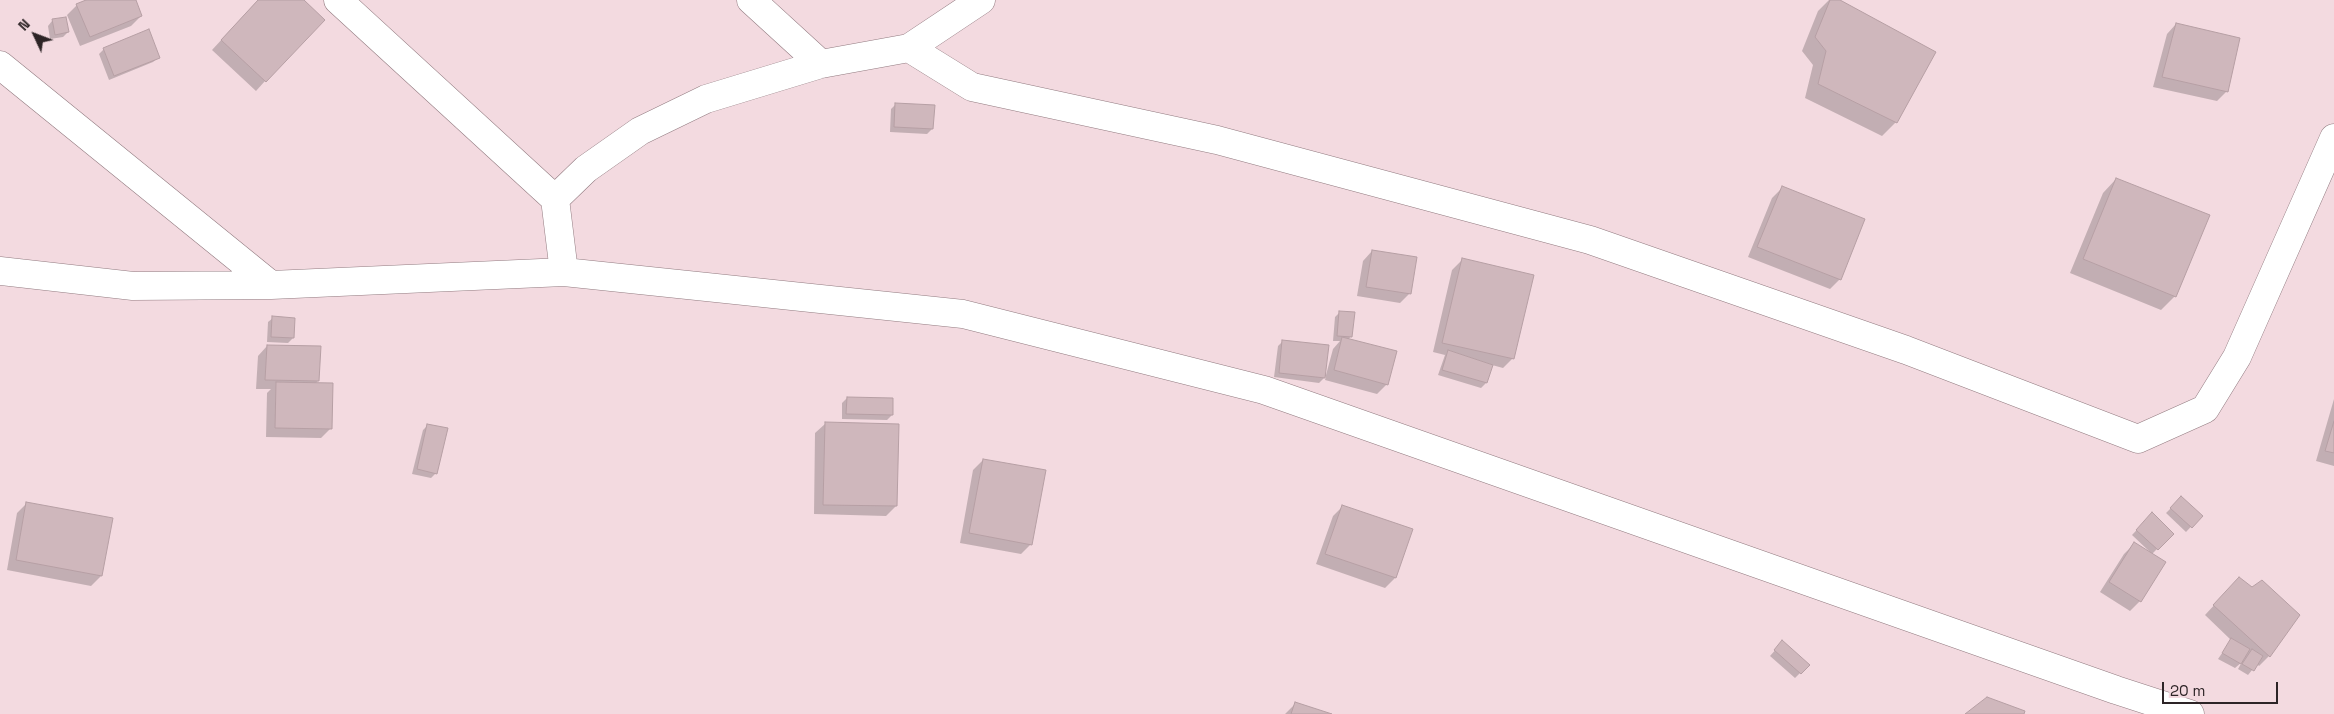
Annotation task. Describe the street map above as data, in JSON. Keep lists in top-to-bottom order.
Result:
{
  "scale_bar": "20 m",
  "north": "top left"
}
